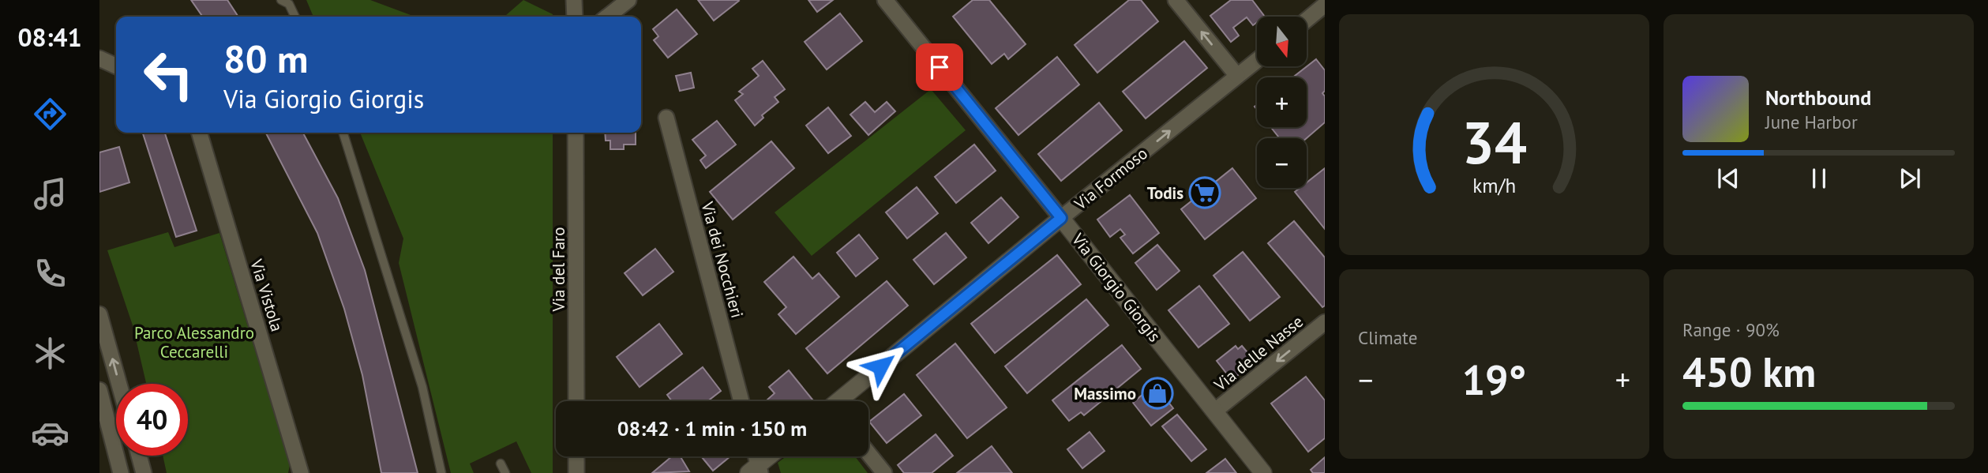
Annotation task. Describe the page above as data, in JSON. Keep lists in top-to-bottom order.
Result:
{
  "streets": {
    "street": [
      "Via Formoso",
      "Via dei Nocchieri",
      "Via del Faro",
      "Via Giorgio Giorgis",
      "Via Vistola",
      "Via delle Nasse"
    ]
  },
  "crossings": [
    ["Via Formoso", "Via Giorgio Giorgis"],
    ["Via Giorgio Giorgis", "Via delle Nasse"]
  ],
  "one_way": ["Via Formoso", "Via delle Nasse"],
  "parks": ["Parco Alessandro Ceccarelli"],
  "places": {
    "supermarket": ["Todis"],
    "shop": ["Massimo"]
  },
  "north": "bottom",
  "page": {
    "tabs": "08:41",
    "map_buttons": ["+", "−"],
    "turn": ["80 m", "Via Giorgio Giorgis"],
    "song": ["Northbound", "June Harbor"],
    "tile": [
      "Climate",
      ["Range · 90%", "450 km"]
    ],
    "heat": ["−", "19°", "+"],
    "limit": "40",
    "trip": "08:42 · 1 min · 150 m",
    "gauge": ["34", "km/h"]
  }
}
